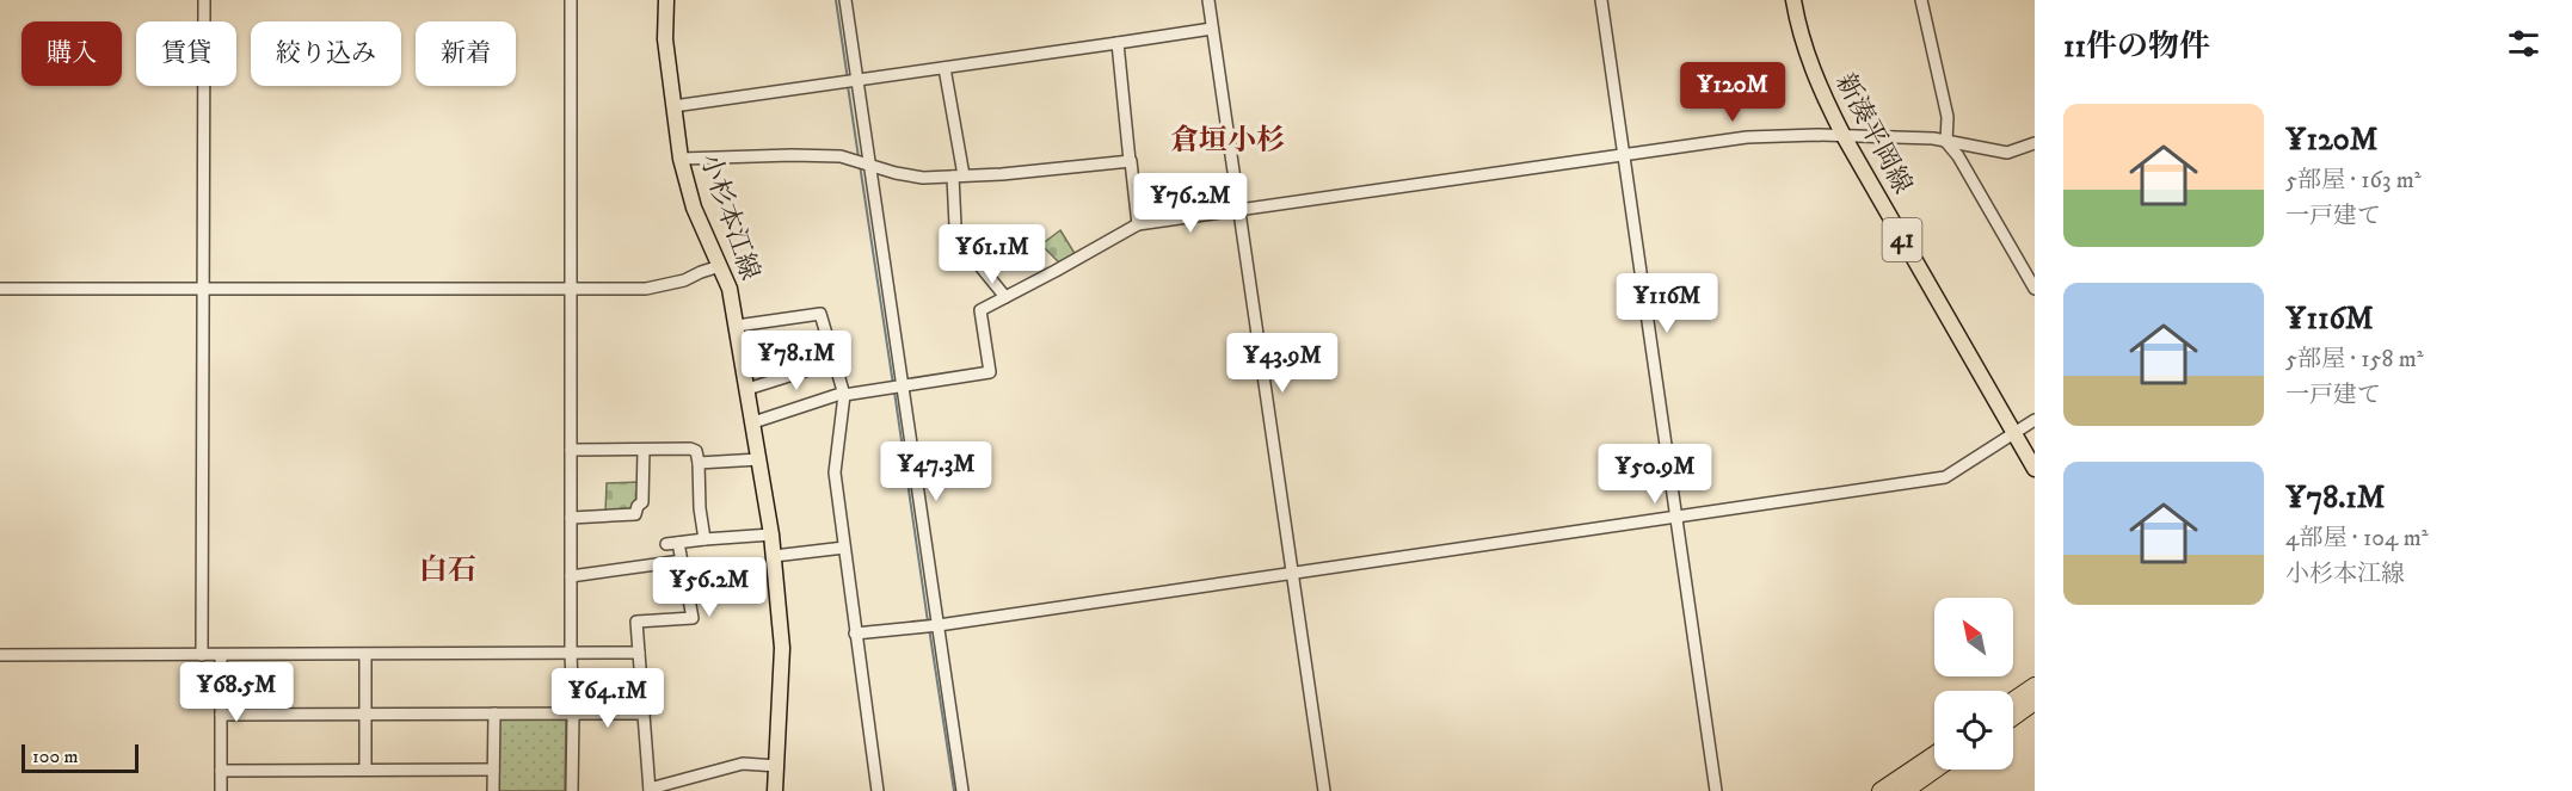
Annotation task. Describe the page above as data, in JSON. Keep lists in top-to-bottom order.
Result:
{
  "streets": {
    "main road": ["新湊平岡線", "小杉本江線", "41"]
  },
  "districts": ["倉垣小杉", "白石"],
  "scale_bar": "100 m",
  "north": "top left",
  "page": {
    "heading": "11件の物件",
    "chip": [
      "購入",
      "賃貸",
      "絞り込み",
      "新着"
    ],
    "price": [
      "¥120M",
      "¥76.2M",
      "¥61.1M",
      "¥116M",
      "¥78.1M",
      "¥43.9M",
      "¥47.3M",
      "¥50.9M",
      "¥56.2M",
      "¥68.5M",
      "¥64.1M"
    ],
    "list": [
      {
        "name": "¥120M",
        "note": "5部屋 · 163 m² · 一戸建て"
      },
      {
        "name": "¥116M",
        "note": "5部屋 · 158 m² · 一戸建て"
      },
      {
        "name": "¥78.1M",
        "note": "4部屋 · 104 m² · 小杉本江線"
      }
    ],
    "scale": "100 m"
  }
}
